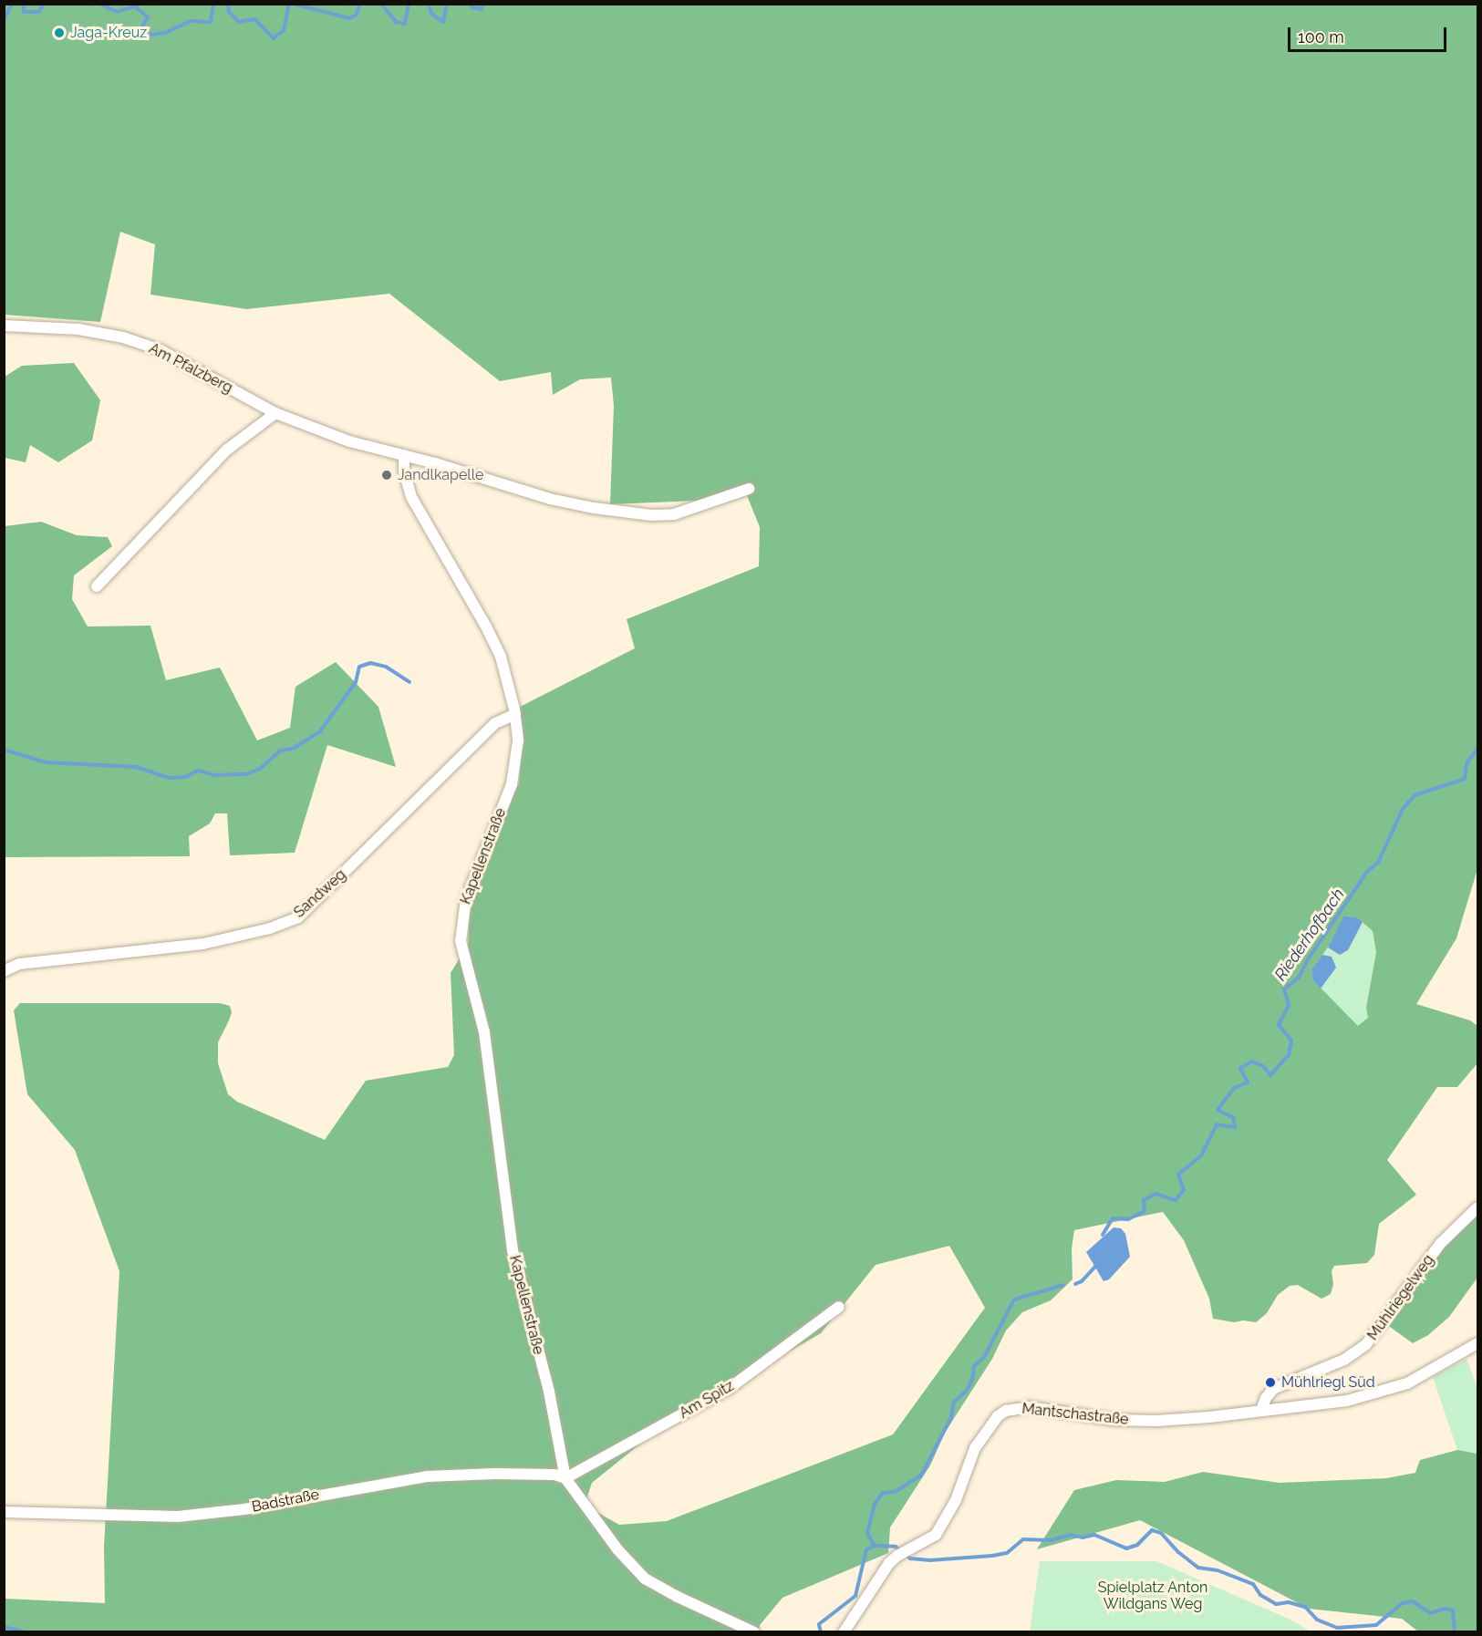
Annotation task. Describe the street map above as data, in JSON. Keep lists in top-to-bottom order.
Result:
{
  "streets": {
    "street": [
      "Am Pfalzberg",
      "Kapellenstraße",
      "Sandweg",
      "Mühlriegelweg",
      "Am Spitz",
      "Mantschastraße",
      "Badstraße"
    ]
  },
  "crossings": [
    ["Am Pfalzberg", "Kapellenstraße"],
    ["Kapellenstraße", "Sandweg"],
    ["Kapellenstraße", "Am Spitz"],
    ["Kapellenstraße", "Badstraße"],
    ["Mühlriegelweg", "Mantschastraße"],
    ["Am Spitz", "Badstraße"]
  ],
  "water": ["Riederhofbach"],
  "parks": ["Spielplatz Anton Wildgans Weg"],
  "places": ["Jaga-Kreuz", "Jandlkapelle", "Mühlriegl Süd"],
  "scale_bar": "100 m"
}
